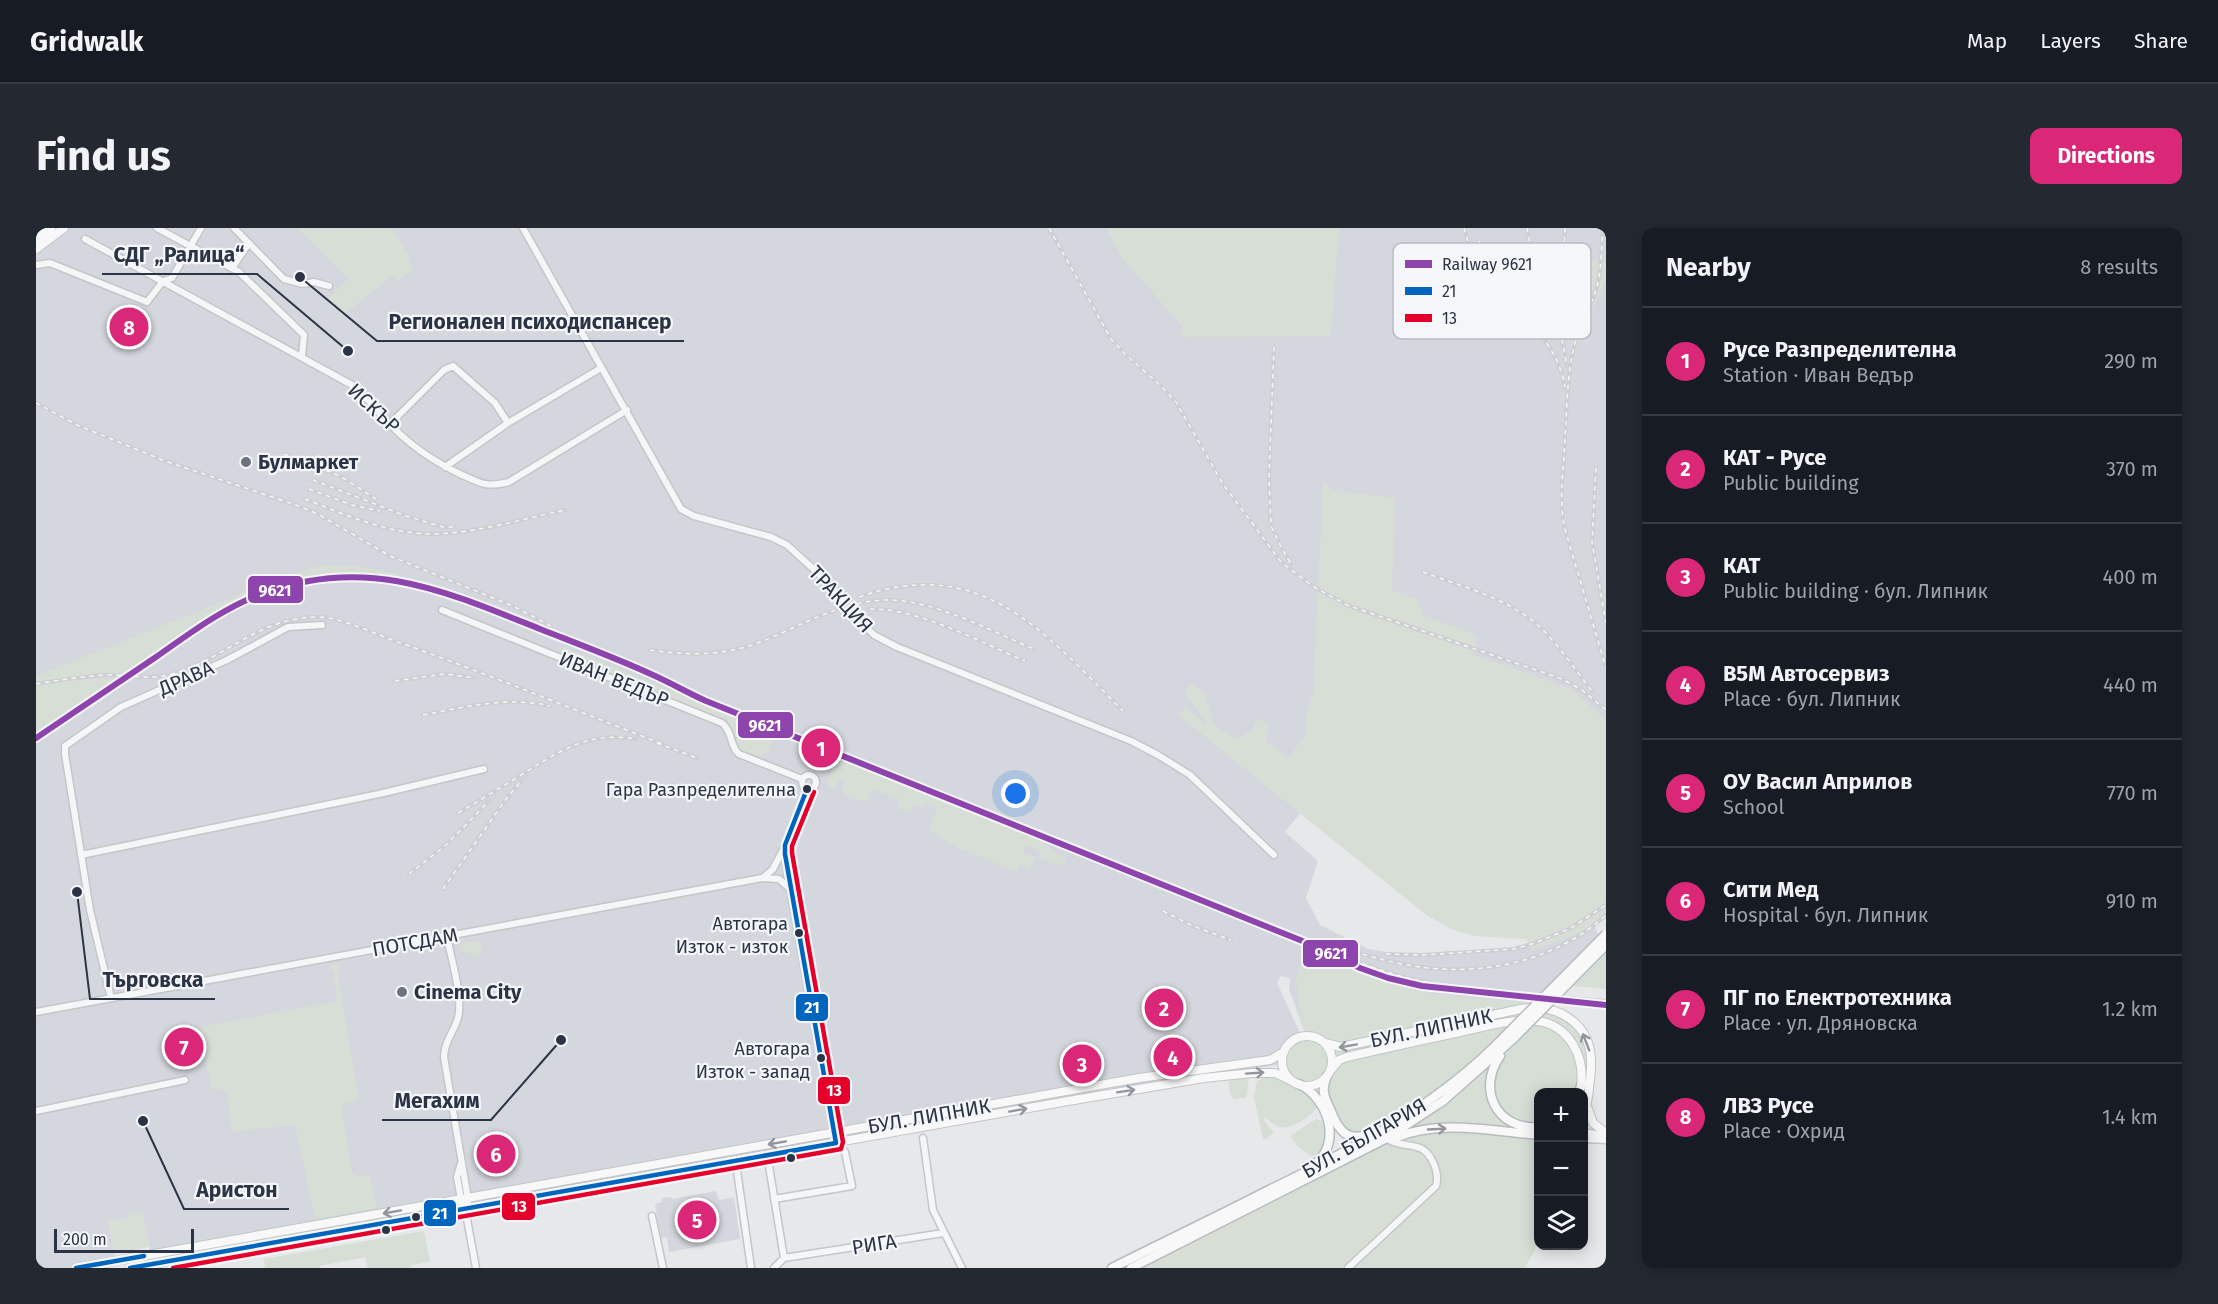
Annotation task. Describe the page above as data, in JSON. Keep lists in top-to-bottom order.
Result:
{
  "streets": {
    "highway": ["БУЛ. БЪЛГАРИЯ"],
    "main road": ["БУЛ. ЛИПНИК"],
    "street": [
      "ИСКЪР",
      "ТРАКЦИЯ",
      "ДРАВА",
      "ИВАН ВЕДЪР",
      "ПОТСДАМ",
      "РИГА"
    ]
  },
  "crossings": [
    ["ИСКЪР", "ТРАКЦИЯ"]
  ],
  "places": [
    "Регионален психодиспансер",
    "СДГ „Ралица“",
    "Булмаркет",
    "Гара Разпределителна",
    "Търговска",
    "Автогара Изток - изток",
    "Cinema City",
    "Мегахим",
    "Автогара Изток - запад",
    "Аристон"
  ],
  "lines": ["rail line 9621", "transit line 21", "transit line 13"],
  "legend": ["Railway 9621", "21", "13"],
  "scale_bar": "200 m",
  "page": {
    "header": "Gridwalk",
    "nav": ["Map", "Layers", "Share"],
    "buttons": "Directions",
    "title": "Find us",
    "heading": ["Nearby", "8 results"],
    "pins": [
      "8",
      "1",
      "2",
      "7",
      "4",
      "3",
      "6",
      "5"
    ],
    "list": [
      {
        "mark": "1",
        "name": "Русе Разпределителна",
        "note": "Station · Иван Ведър",
        "value": "290 m"
      },
      {
        "mark": "2",
        "name": "КАТ - Русе",
        "note": "Public building",
        "value": "370 m"
      },
      {
        "mark": "3",
        "name": "КАТ",
        "note": "Public building · бул. Липник",
        "value": "400 m"
      },
      {
        "mark": "4",
        "name": "В5М Автосервиз",
        "note": "Place · бул. Липник",
        "value": "440 m"
      },
      {
        "mark": "5",
        "name": "ОУ Васил Априлов",
        "note": "School",
        "value": "770 m"
      },
      {
        "mark": "6",
        "name": "Сити Мед",
        "note": "Hospital · бул. Липник",
        "value": "910 m"
      },
      {
        "mark": "7",
        "name": "ПГ по Електротехника",
        "note": "Place · ул. Дряновска",
        "value": "1.2 km"
      },
      {
        "mark": "8",
        "name": "ЛВЗ Русе",
        "note": "Place · Охрид",
        "value": "1.4 km"
      }
    ],
    "map_buttons": ["+", "−"],
    "scale": "200 m"
  }
}
